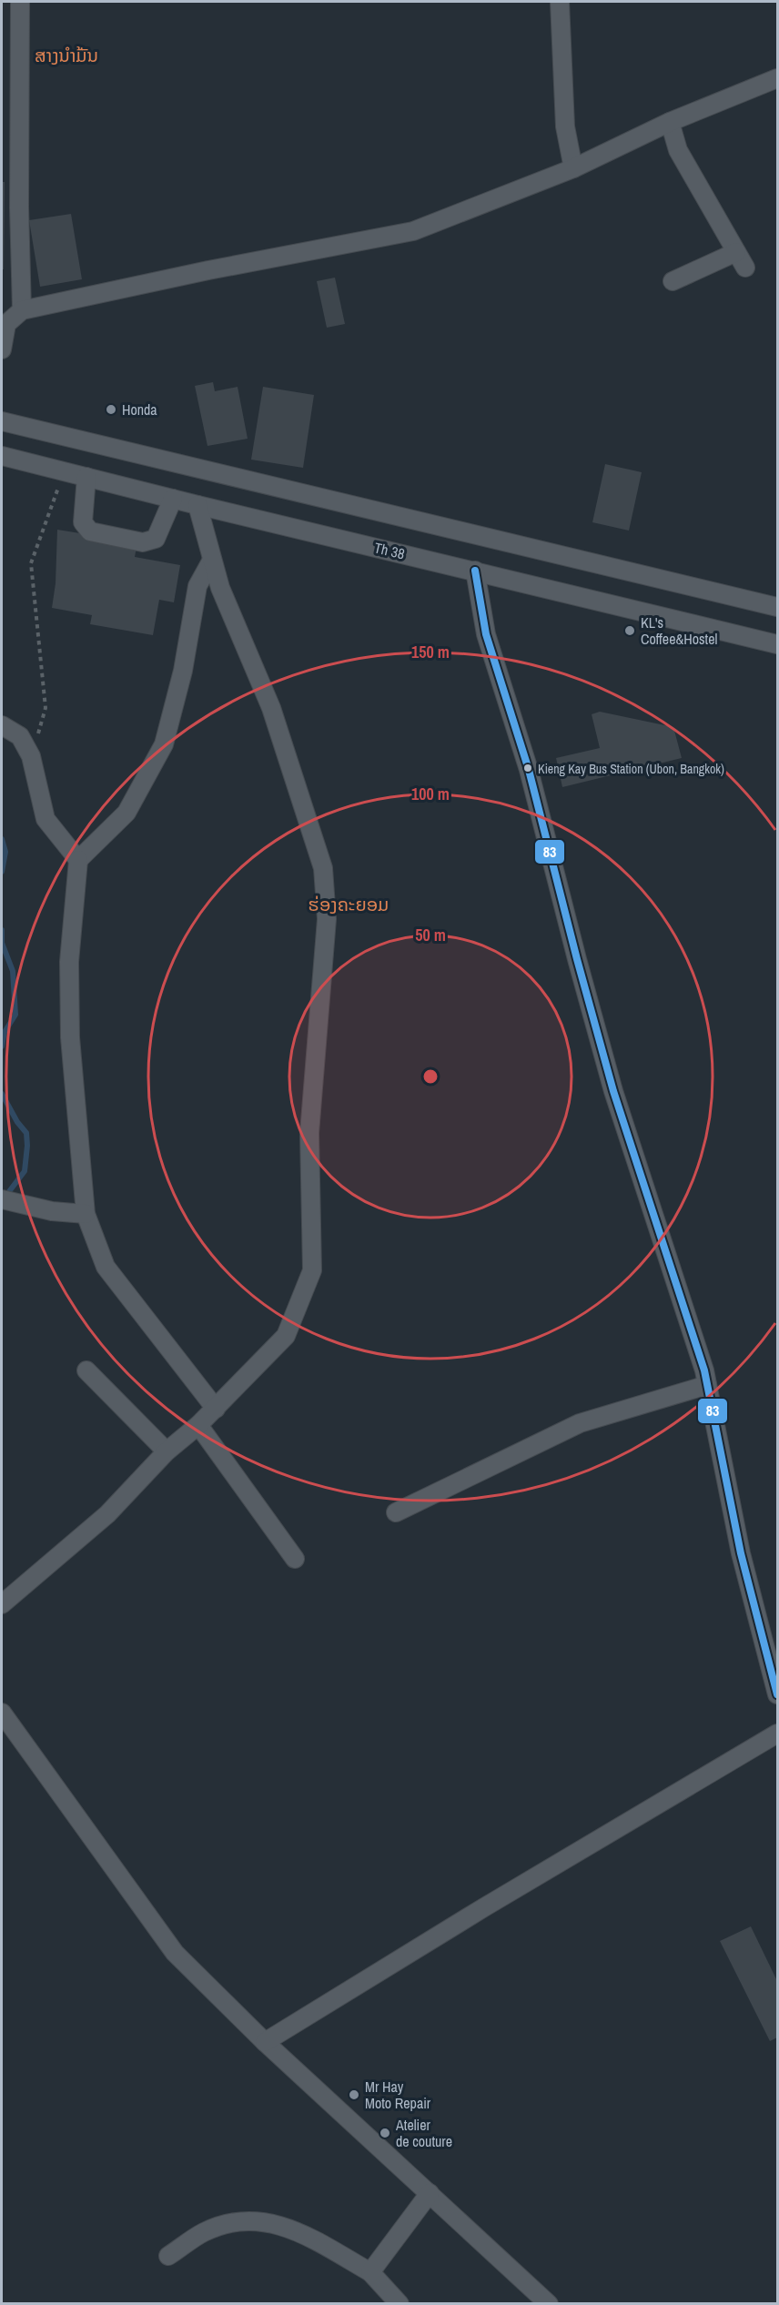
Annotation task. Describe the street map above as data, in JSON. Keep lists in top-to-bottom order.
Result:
{
  "streets": {
    "street": ["Th 38"]
  },
  "districts": ["ສາງນຳ້ມັນ", "ຮ່ອງຄະຍອມ"],
  "places": [
    "Honda",
    "KL's Coffee&Hostel",
    "Kieng Kay Bus Station (Ubon, Bangkok)",
    "Mr Hay Moto Repair",
    "Atelier de couture"
  ],
  "lines": ["transit line 83"],
  "rings": ["150 m", "100 m", "50 m"]
}
